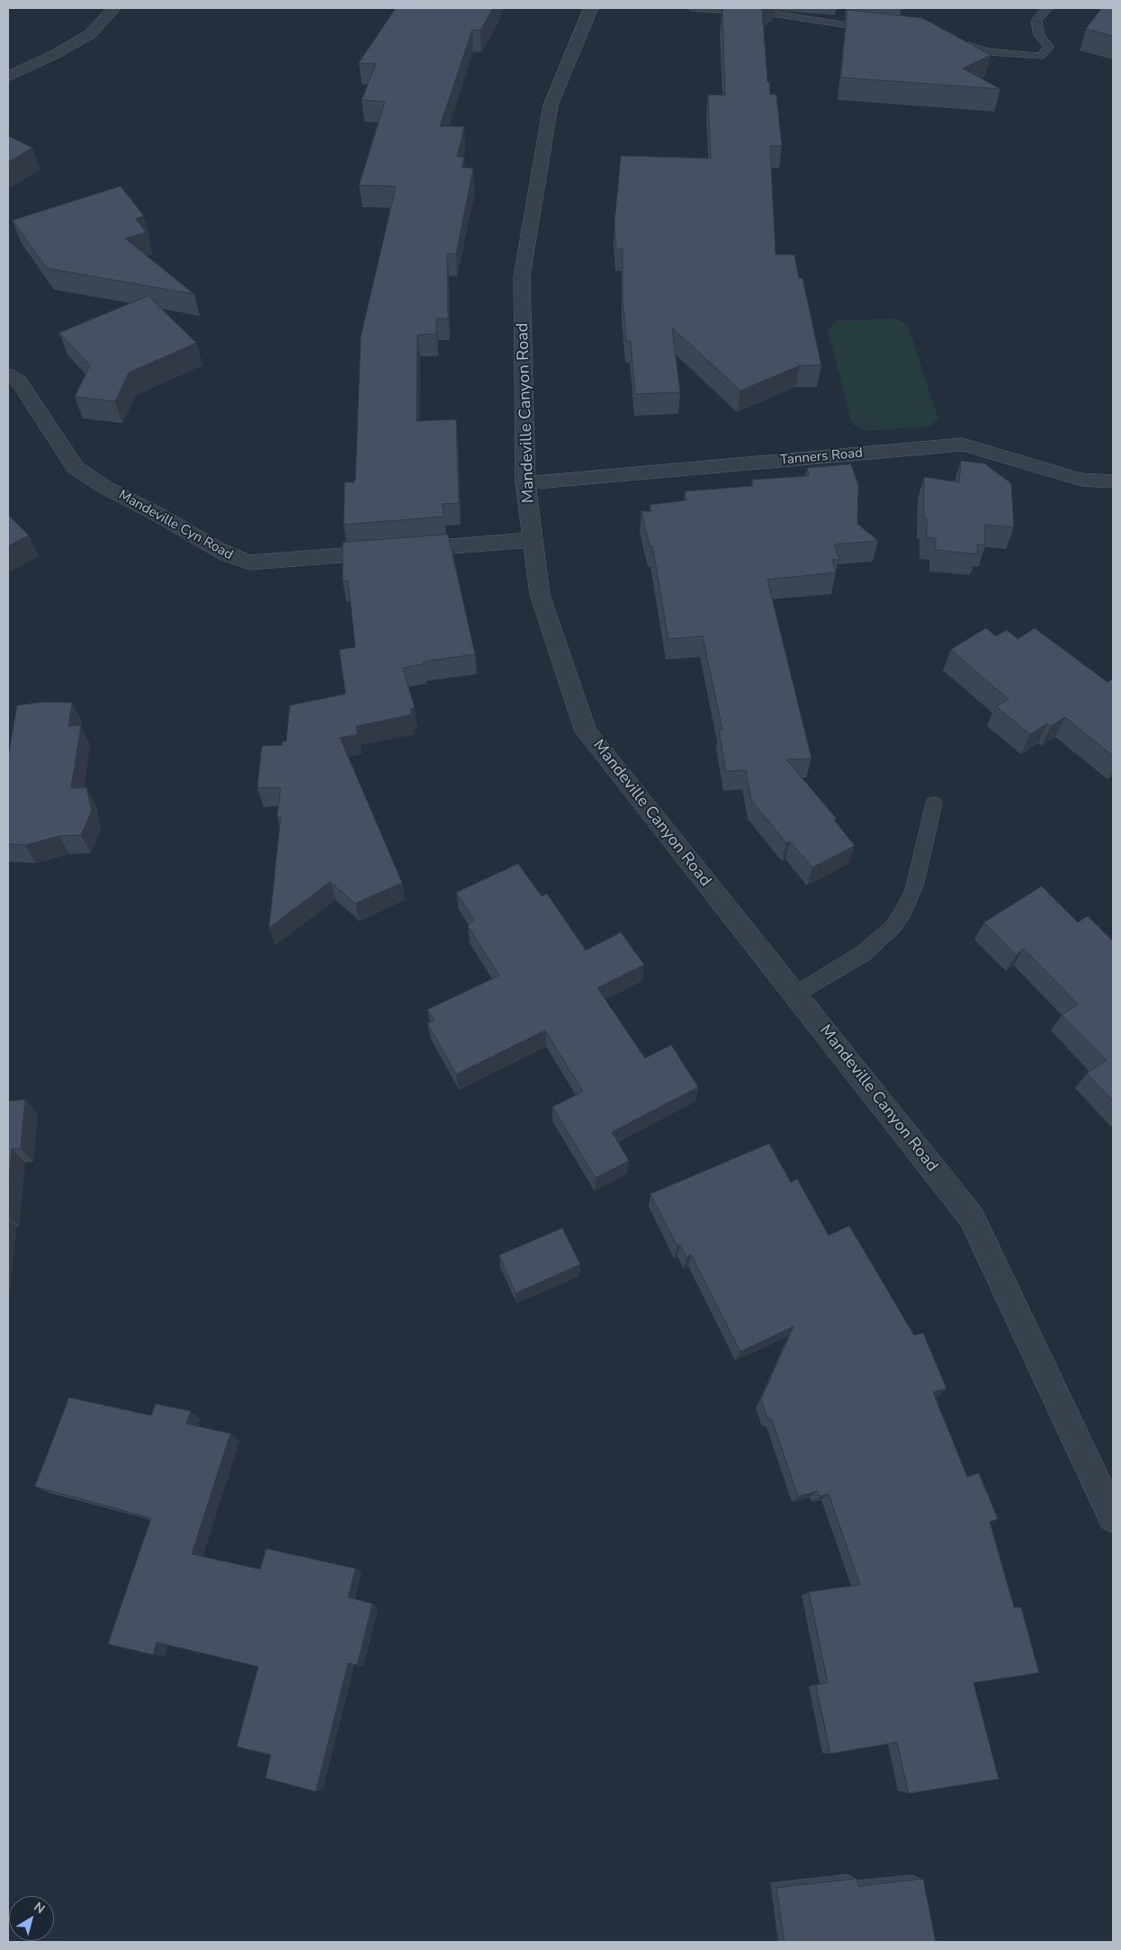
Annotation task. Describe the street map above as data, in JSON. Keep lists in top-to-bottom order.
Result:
{
  "streets": {
    "street": ["Mandeville Canyon Road", "Tanners Road", "Mandeville Cyn Road"]
  },
  "crossings": [
    ["Mandeville Canyon Road", "Tanners Road"],
    ["Mandeville Canyon Road", "Mandeville Cyn Road"]
  ],
  "north": "top right"
}
